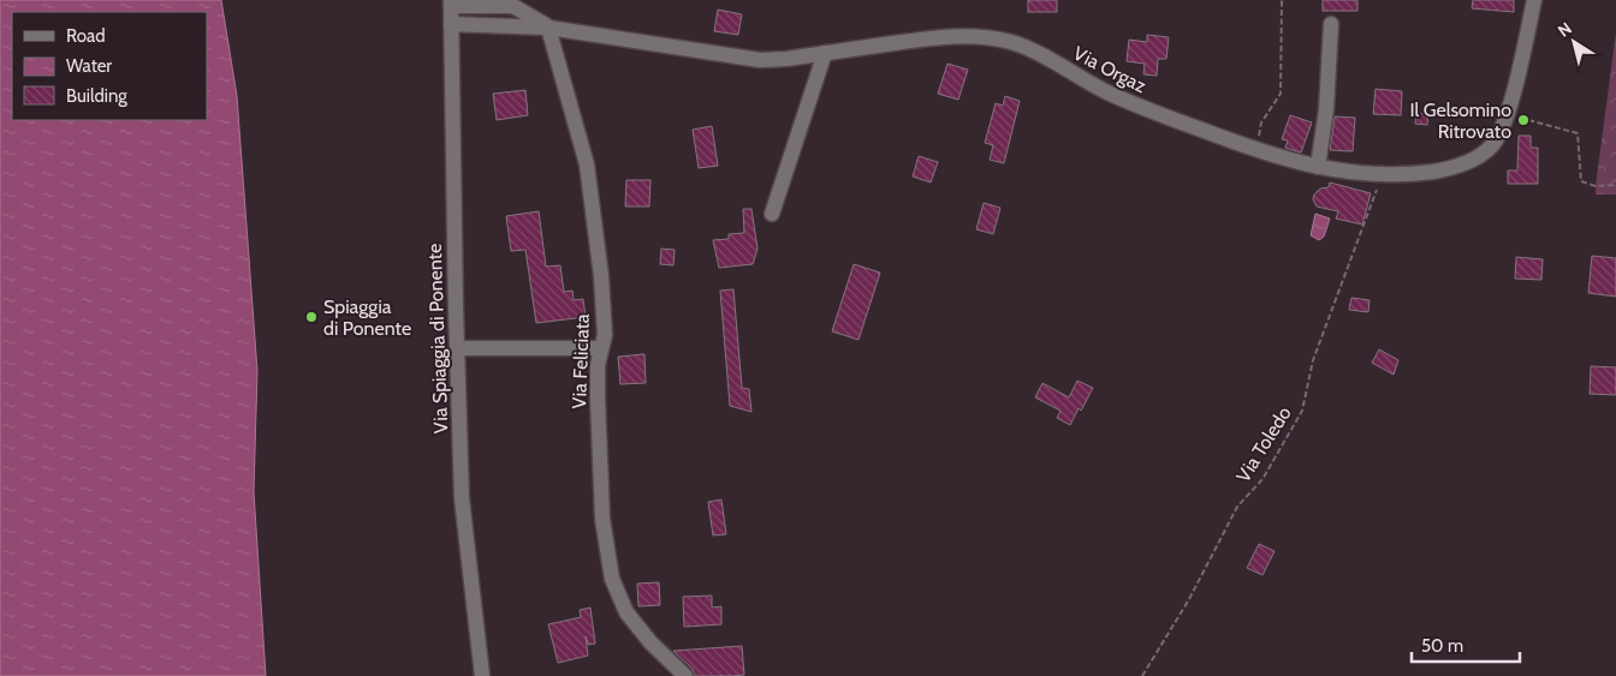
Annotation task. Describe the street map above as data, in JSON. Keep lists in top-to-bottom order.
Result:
{
  "streets": {
    "street": ["Via Orgaz", "Via Spiaggia di Ponente", "Via Feliciata"],
    "path": ["Via Toledo"]
  },
  "crossings": [
    ["Via Orgaz", "Via Feliciata"],
    ["Via Orgaz", "Via Toledo"]
  ],
  "places": ["Il Gelsomino Ritrovato", "Spiaggia di Ponente"],
  "legend": ["Road", "Water", "Building"],
  "scale_bar": "50 m",
  "north": "top left"
}
